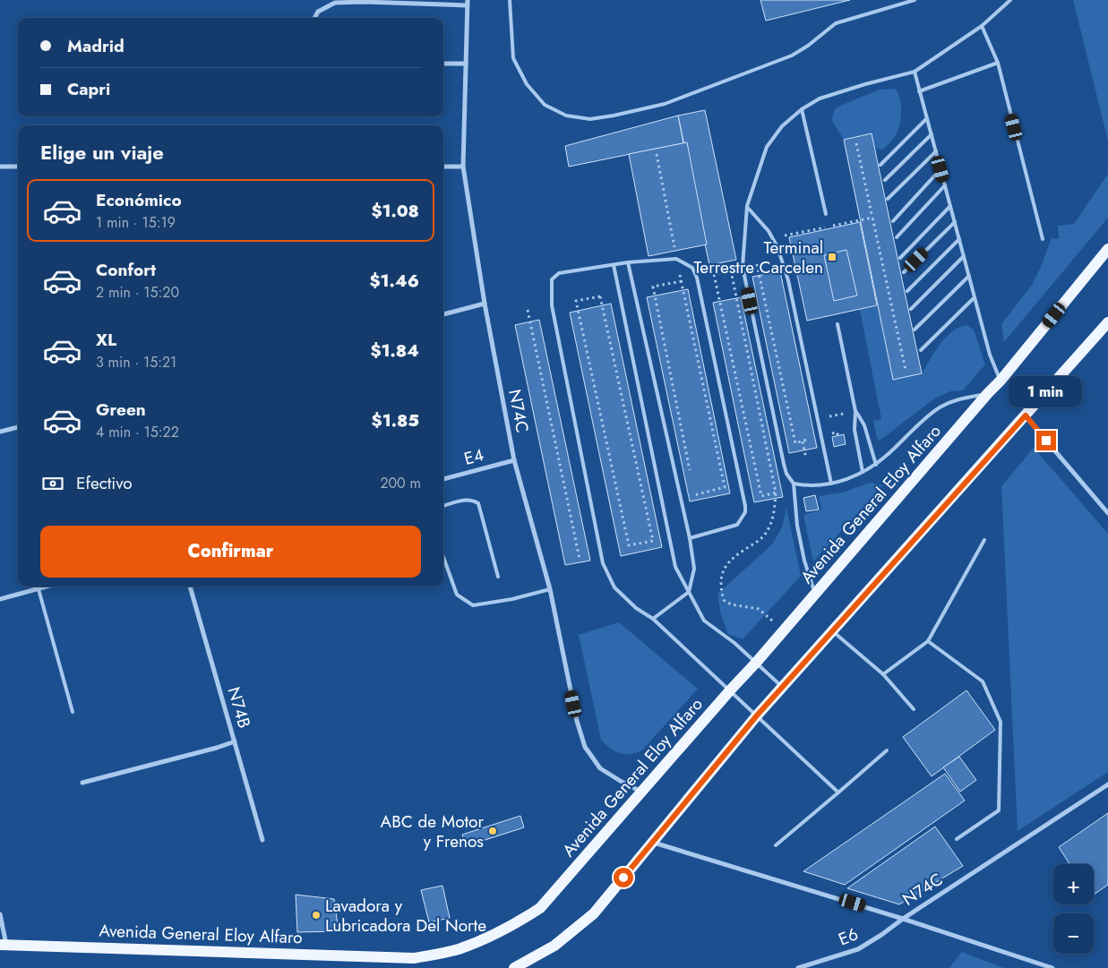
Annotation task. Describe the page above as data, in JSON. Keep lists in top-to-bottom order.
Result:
{
  "streets": {
    "main road": ["Avenida General Eloy Alfaro"],
    "street": [
      "N74C",
      "E4",
      "N74B",
      "E6"
    ]
  },
  "crossings": [
    ["N74C", "E4"],
    ["N74C", "Avenida General Eloy Alfaro"],
    ["N74C", "E6"]
  ],
  "places": {
    "transit": ["Terminal Terrestre Carcelen"],
    "other": ["ABC de Motor y Frenos", "Lavadora y Lubricadora Del Norte"]
  },
  "page": {
    "banner": ["Madrid", "Capri"],
    "heading": "Elige un viaje",
    "list": [
      {
        "name": "Económico",
        "note": "1 min · 15:19",
        "value": "$1.08"
      },
      {
        "name": "Confort",
        "note": "2 min · 15:20",
        "value": "$1.46"
      },
      {
        "name": "XL",
        "note": "3 min · 15:21",
        "value": "$1.84"
      },
      {
        "name": "Green",
        "note": "4 min · 15:22",
        "value": "$1.85"
      }
    ],
    "bubble": "1 min",
    "pay": ["Efectivo", "200 m"],
    "buttons": "Confirmar",
    "map_buttons": ["+", "−"]
  }
}
